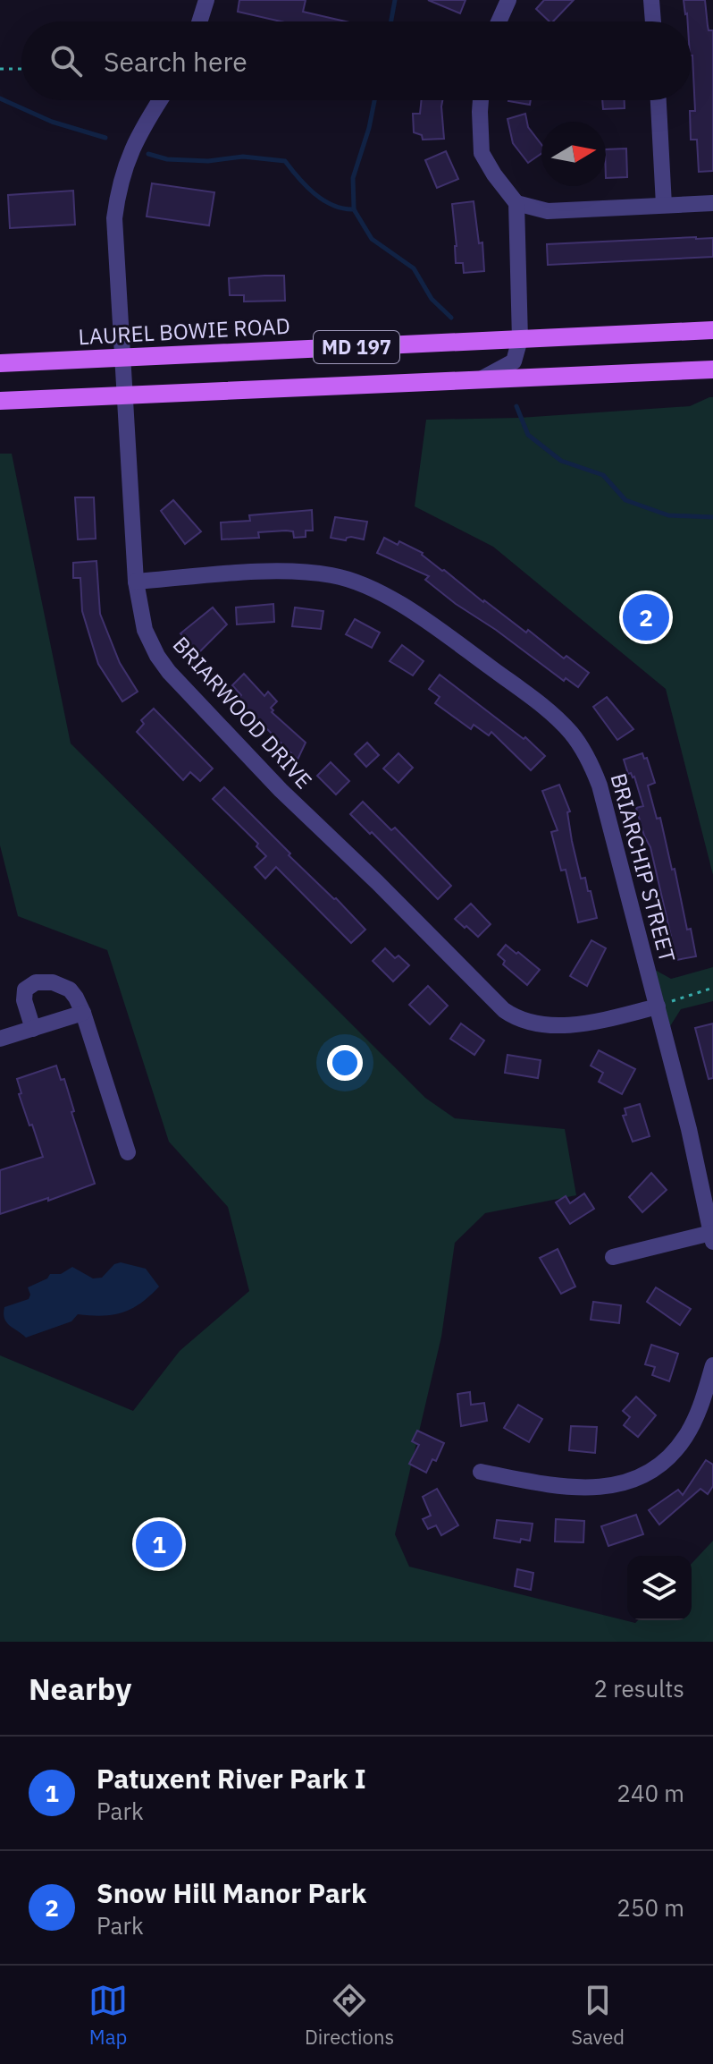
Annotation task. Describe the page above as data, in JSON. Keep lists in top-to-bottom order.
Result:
{
  "streets": {
    "main road": ["LAUREL BOWIE ROAD", "MD 197"],
    "street": ["BRIARWOOD DRIVE", "BRIARCHIP STREET"]
  },
  "crossings": [
    ["LAUREL BOWIE ROAD", "BRIARWOOD DRIVE"],
    ["MD 197", "BRIARWOOD DRIVE"],
    ["BRIARWOOD DRIVE", "BRIARCHIP STREET"]
  ],
  "north": "right",
  "page": {
    "search": "Search here",
    "pins": ["2", "1"],
    "heading": ["Nearby", "2 results"],
    "list": [
      {
        "mark": "1",
        "name": "Patuxent River Park I",
        "note": "Park",
        "value": "240 m"
      },
      {
        "mark": "2",
        "name": "Snow Hill Manor Park",
        "note": "Park",
        "value": "250 m"
      }
    ],
    "nav": ["Map", "Directions", "Saved"]
  }
}
